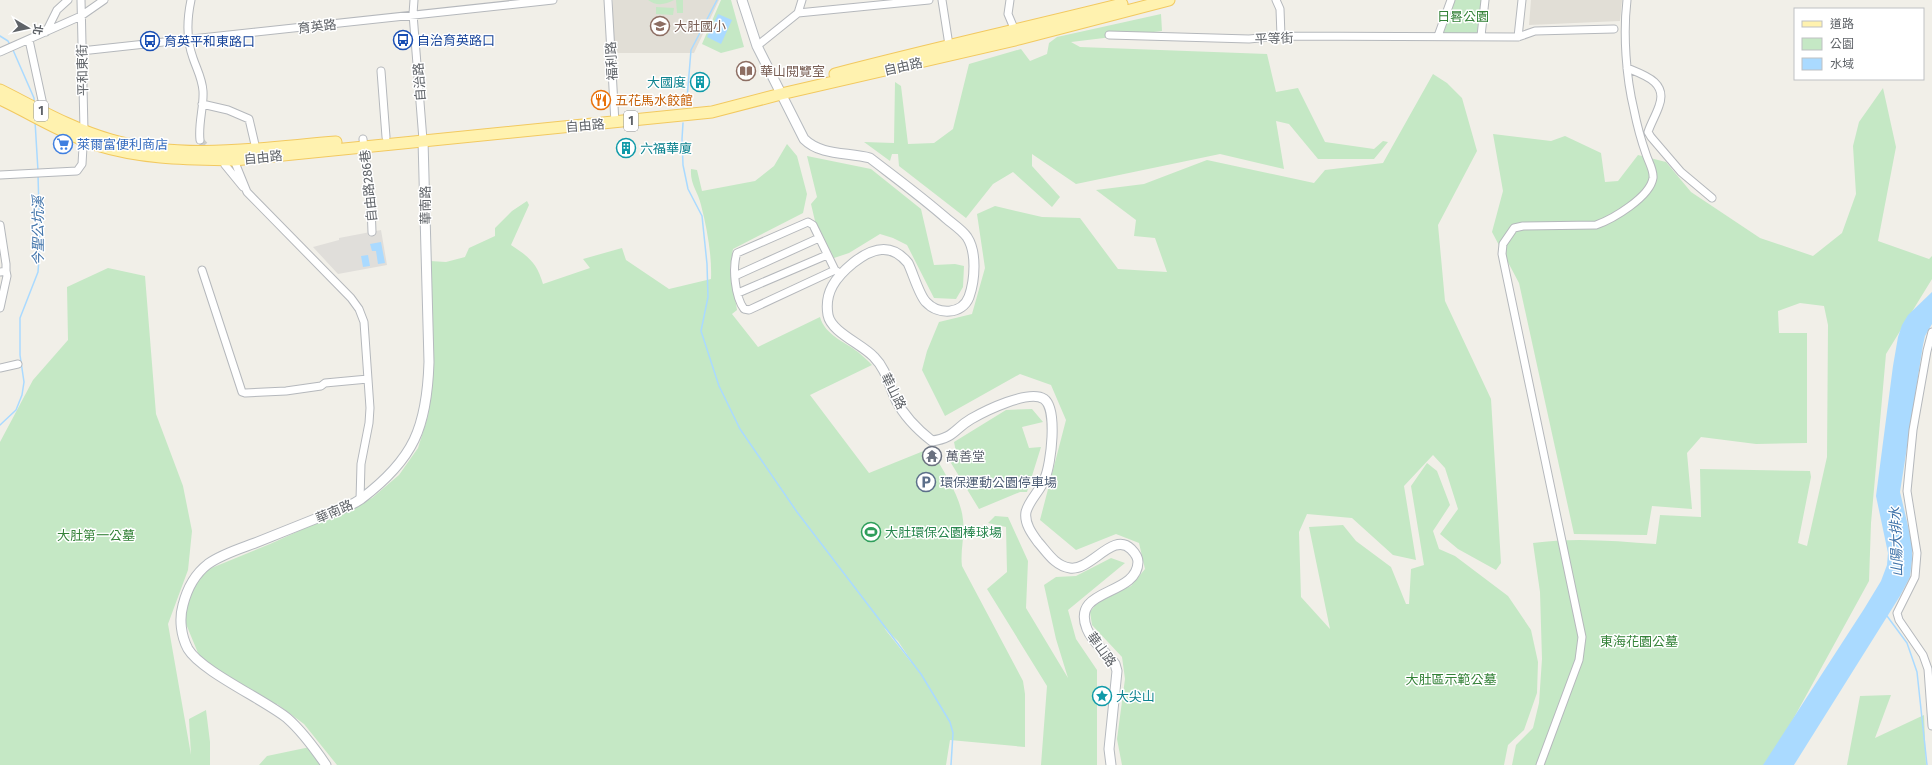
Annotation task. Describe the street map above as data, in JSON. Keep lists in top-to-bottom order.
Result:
{
  "streets": {
    "main road": ["自由路", "1"],
    "street": [
      "育英路",
      "平等街",
      "福利路",
      "平和東街",
      "自治路",
      "自由路286巷",
      "華南路",
      "華山路"
    ]
  },
  "crossings": [
    ["育英路", "平和東街"],
    ["育英路", "自治路"],
    ["福利路", "自由路"],
    ["自由路", "平和東街"],
    ["自由路", "自治路"],
    ["自由路", "自由路286巷"],
    ["自由路", "華南路"],
    ["自由路", "華山路"],
    ["自治路", "華南路"]
  ],
  "water": ["今聖公坑溪", "山陽大排水"],
  "parks": [
    "日晷公園",
    "大肚第一公墓",
    "東海花園公墓",
    "大肚區示範公墓"
  ],
  "places": {
    "school or university": ["大肚國小"],
    "bus stop": ["自治育英路口", "育英平和東路口"],
    "library": ["華山閱覽室"],
    "building": ["大國度", "六福華廈"],
    "restaurant": ["五花馬水餃館"],
    "supermarket": ["萊爾富便利商店"],
    "temple": ["萬善堂"],
    "parking": ["環保運動公園停車場"],
    "sports": ["大肚環保公園棒球場"],
    "place": ["大尖山"]
  },
  "legend": ["道路", "公園", "水域"],
  "north": "right"
}
